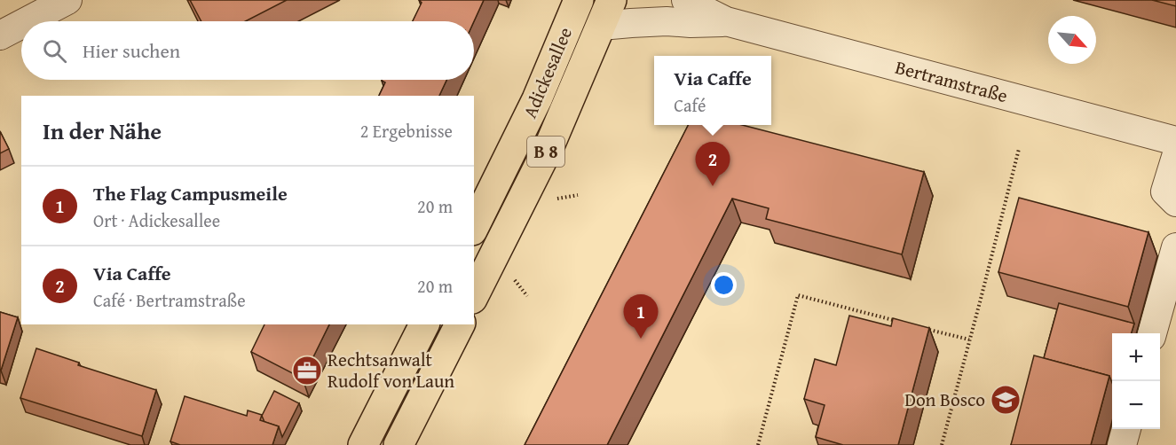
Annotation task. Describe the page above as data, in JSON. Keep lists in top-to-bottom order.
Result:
{
  "streets": {
    "main road": ["Adickesallee", "B 8"],
    "street": ["Bertramstraße"]
  },
  "crossings": [
    ["Adickesallee", "Bertramstraße"]
  ],
  "places": {
    "office": ["Rechtsanwalt Rudolf von Laun"],
    "school or university": ["Don Bosco"]
  },
  "north": "bottom right",
  "page": {
    "search": "Hier suchen",
    "popup": ["Via Caffe", "Café"],
    "heading": ["In der Nähe", "2 Ergebnisse"],
    "pins": ["2", "1"],
    "list": [
      {
        "mark": "1",
        "name": "The Flag Campusmeile",
        "note": "Ort · Adickesallee",
        "value": "20 m"
      },
      {
        "mark": "2",
        "name": "Via Caffe",
        "note": "Café · Bertramstraße",
        "value": "20 m"
      }
    ],
    "map_buttons": ["+", "−"]
  }
}
